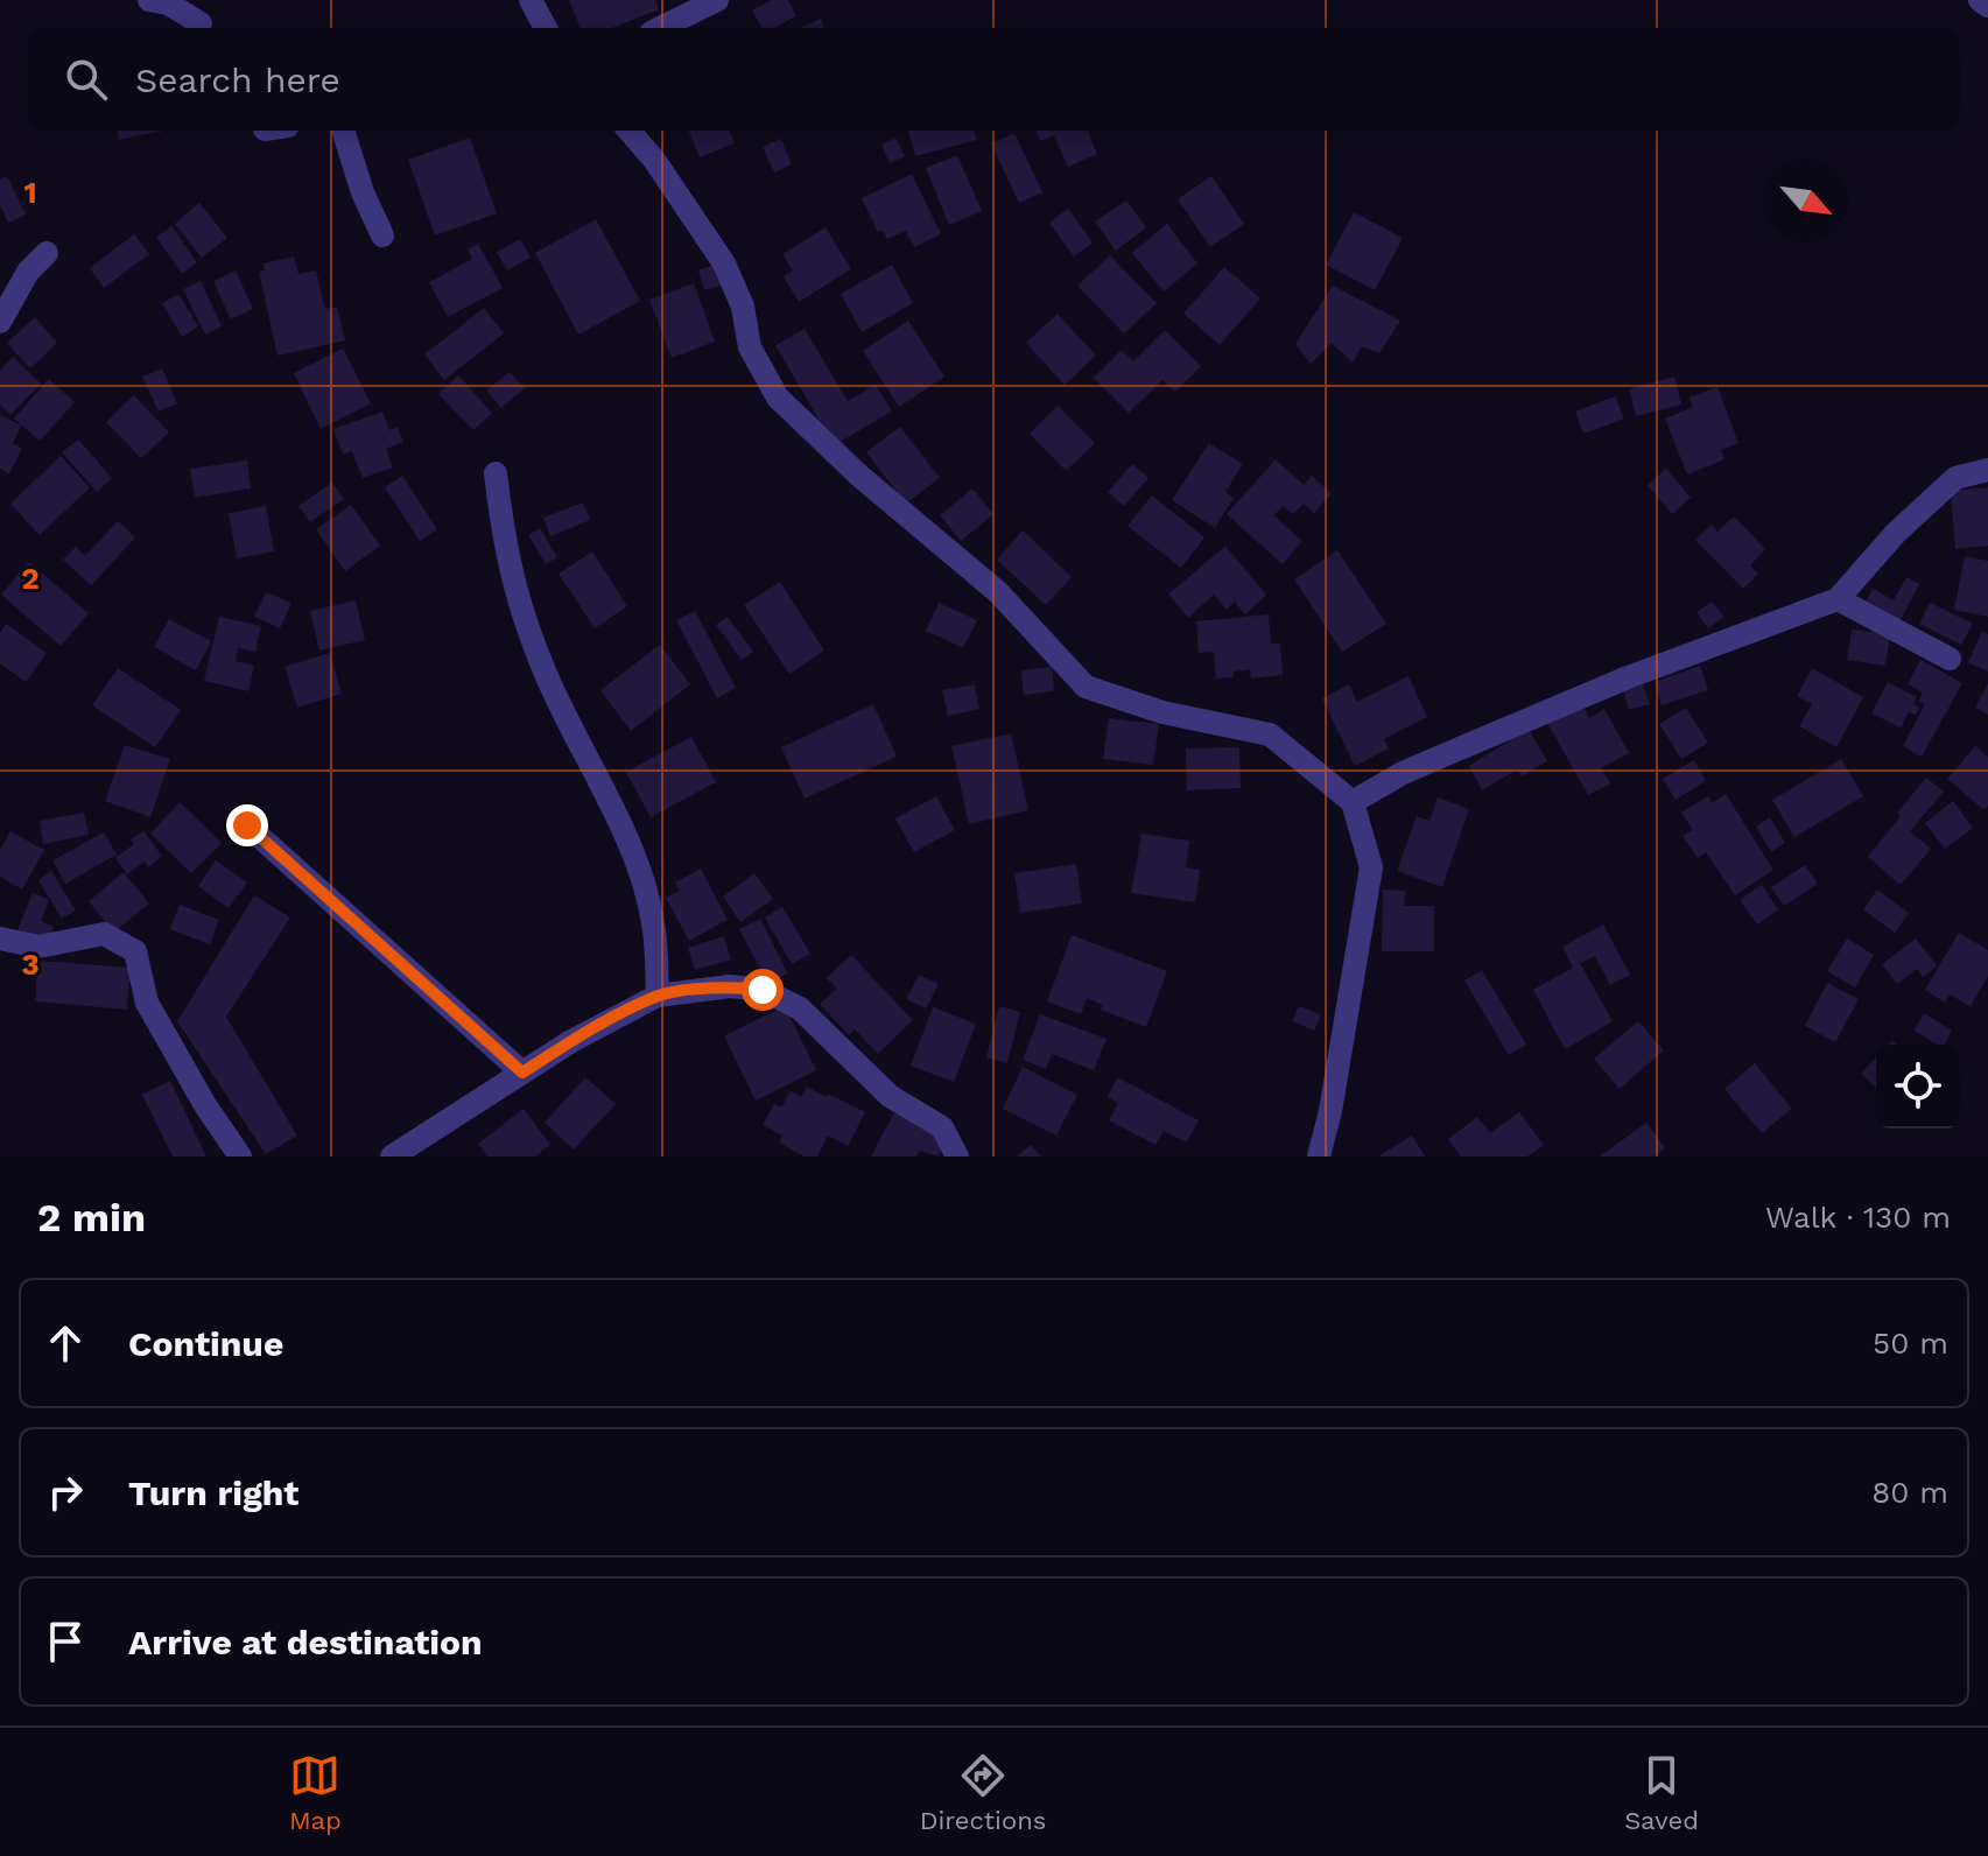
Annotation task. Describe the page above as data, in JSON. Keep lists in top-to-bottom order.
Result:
{
  "north": "bottom right",
  "page": {
    "search": "Search here",
    "heading": ["2 min", "Walk · 130 m"],
    "list": [
      ["Continue", "50 m"],
      ["Turn right", "80 m"],
      "Arrive at destination"
    ],
    "nav": ["Map", "Directions", "Saved"]
  },
  "grid": {
    "rows": ["1", "2", "3"]
  }
}
